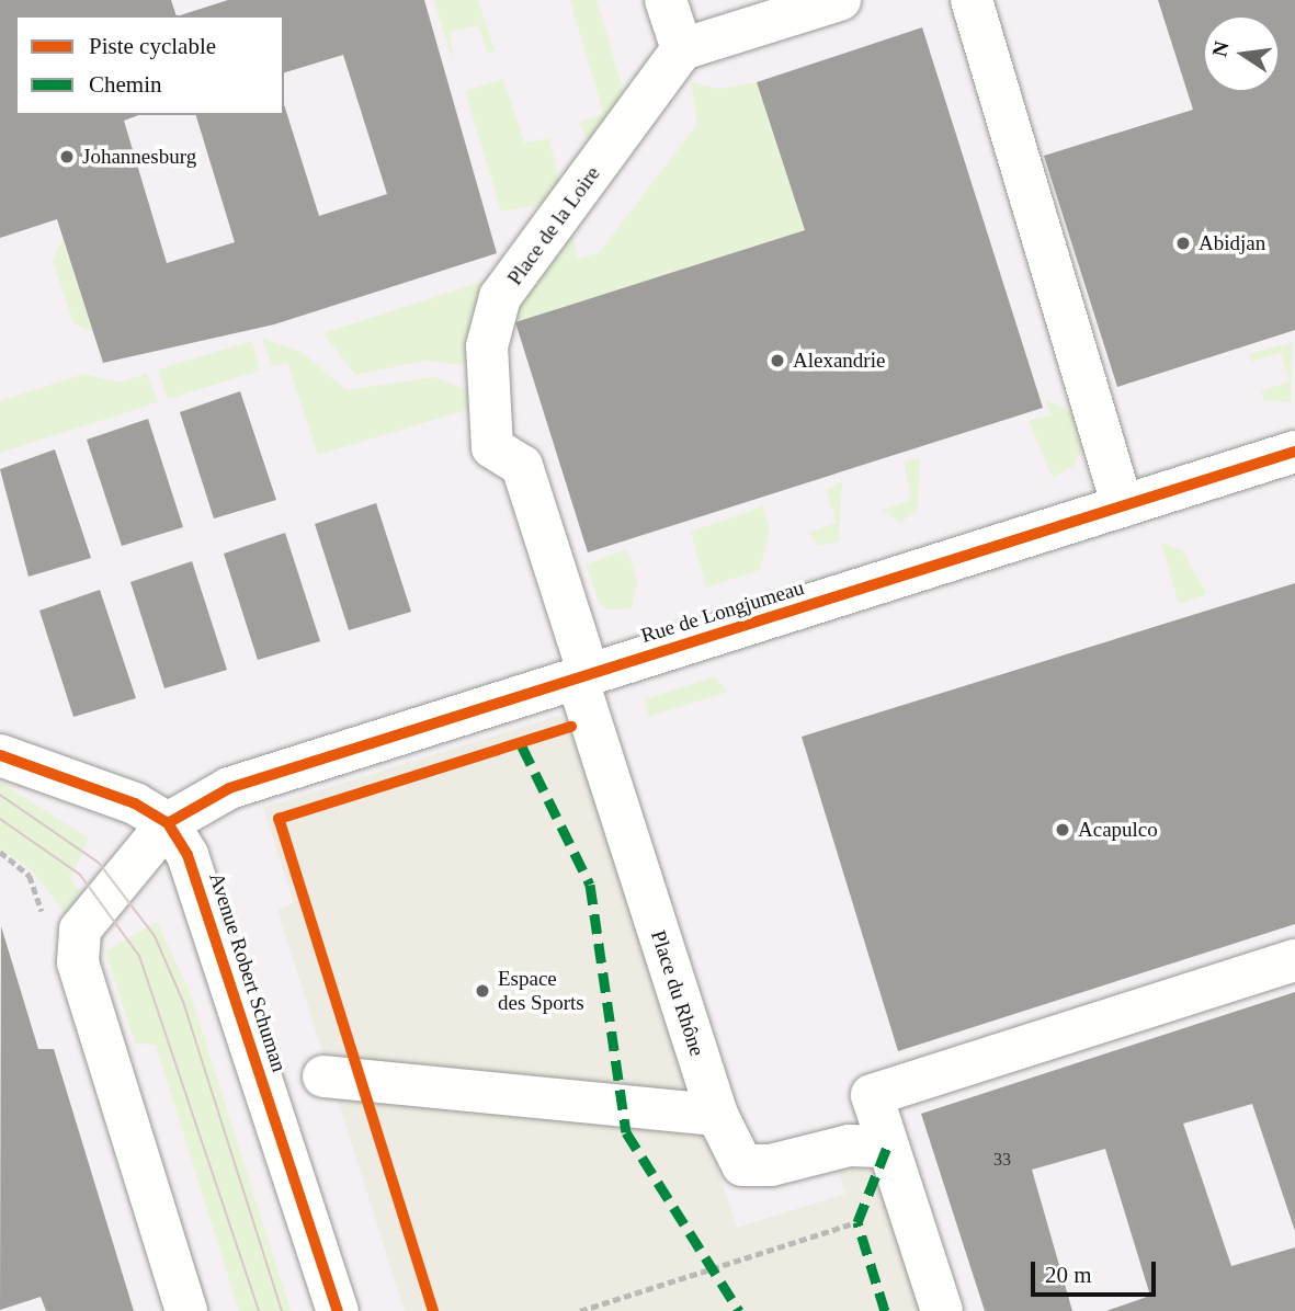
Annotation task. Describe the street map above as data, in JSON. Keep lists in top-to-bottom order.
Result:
{
  "streets": {
    "street": [
      "Place de la Loire",
      "Rue de Longjumeau",
      "Avenue Robert Schuman",
      "Place du Rhône"
    ]
  },
  "crossings": [
    ["Place de la Loire", "Rue de Longjumeau"],
    ["Place de la Loire", "Place du Rhône"],
    ["Rue de Longjumeau", "Avenue Robert Schuman"],
    ["Rue de Longjumeau", "Place du Rhône"]
  ],
  "places": [
    "Johannesburg",
    "Abidjan",
    "Alexandrie",
    "Acapulco",
    "Espace des Sports"
  ],
  "house_numbers": ["33"],
  "legend": ["Piste cyclable", "Chemin"],
  "scale_bar": "20 m",
  "north": "left"
}
